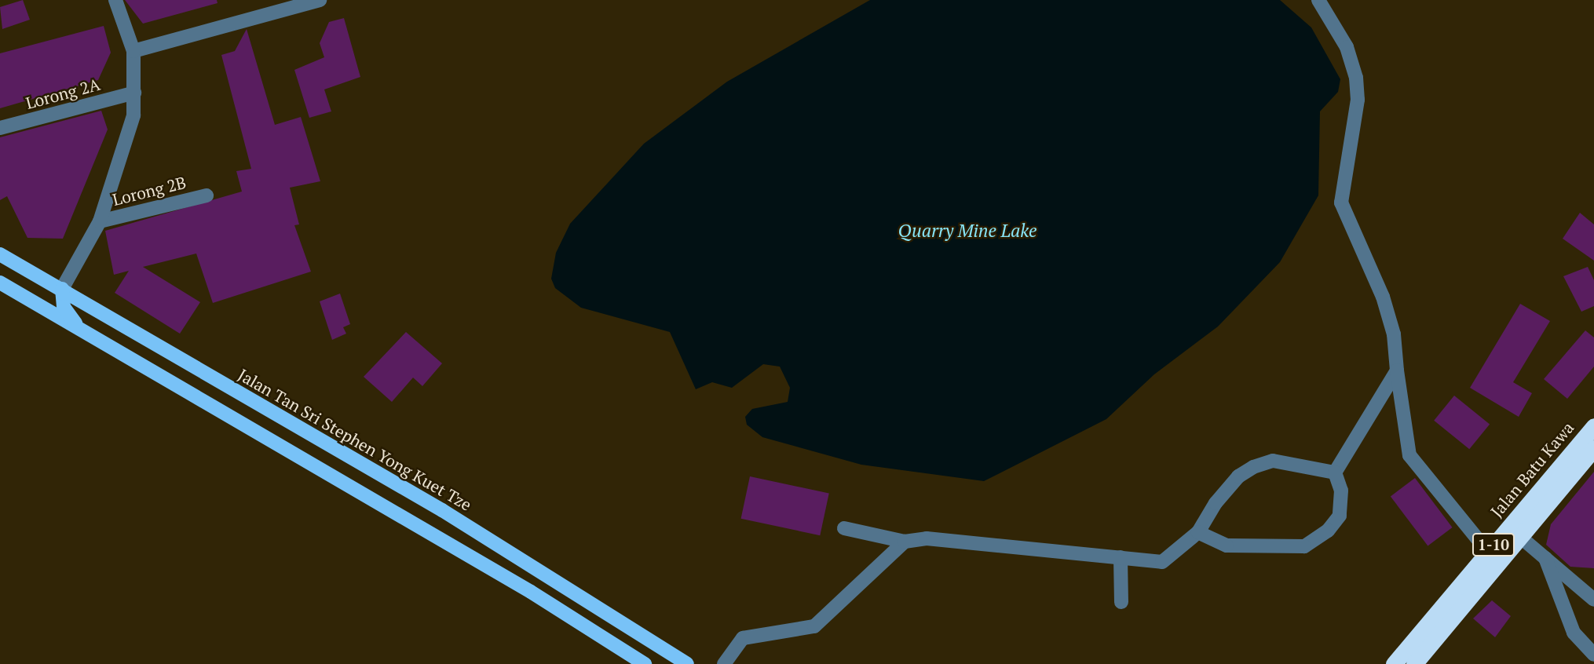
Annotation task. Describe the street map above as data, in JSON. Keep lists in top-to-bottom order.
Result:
{
  "streets": {
    "highway": ["Jalan Batu Kawa", "1-10"],
    "main road": ["Jalan Tan Sri Stephen Yong Kuet Tze"],
    "street": ["Lorong 2A", "Lorong 2B"]
  },
  "water": ["Quarry Mine Lake"]
}
